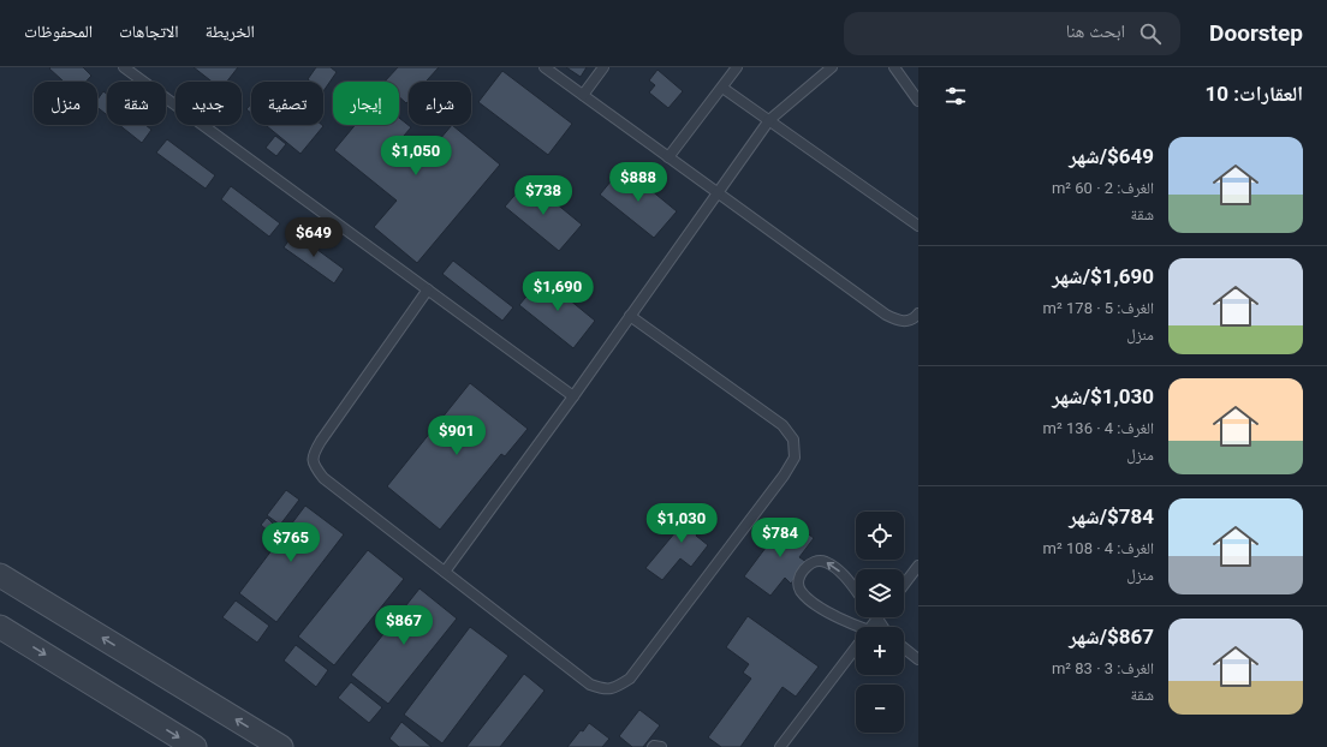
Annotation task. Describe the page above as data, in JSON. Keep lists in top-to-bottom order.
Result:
{
  "page": {
    "header": "Doorstep",
    "search": "ابحث هنا",
    "nav": ["الخريطة", "الاتجاهات", "المحفوظات"],
    "heading": "العقارات: 10",
    "chip": [
      "شراء",
      "إيجار",
      "تصفية",
      "جديد",
      "شقة",
      "منزل"
    ],
    "list": [
      {
        "name": "$649/شهر",
        "note": "الغرف: 2 · 60 m² · شقة"
      },
      {
        "name": "$1,690/شهر",
        "note": "الغرف: 5 · 178 m² · منزل"
      },
      {
        "name": "$1,030/شهر",
        "note": "الغرف: 4 · 136 m² · منزل"
      },
      {
        "name": "$784/شهر",
        "note": "الغرف: 4 · 108 m² · منزل"
      },
      {
        "name": "$867/شهر",
        "note": "الغرف: 3 · 83 m² · شقة"
      }
    ],
    "price": [
      "$1,050",
      "$888",
      "$738",
      "$649",
      "$1,690",
      "$901",
      "$1,030",
      "$784",
      "$765",
      "$867"
    ],
    "map_buttons": ["+", "−"]
  }
}
